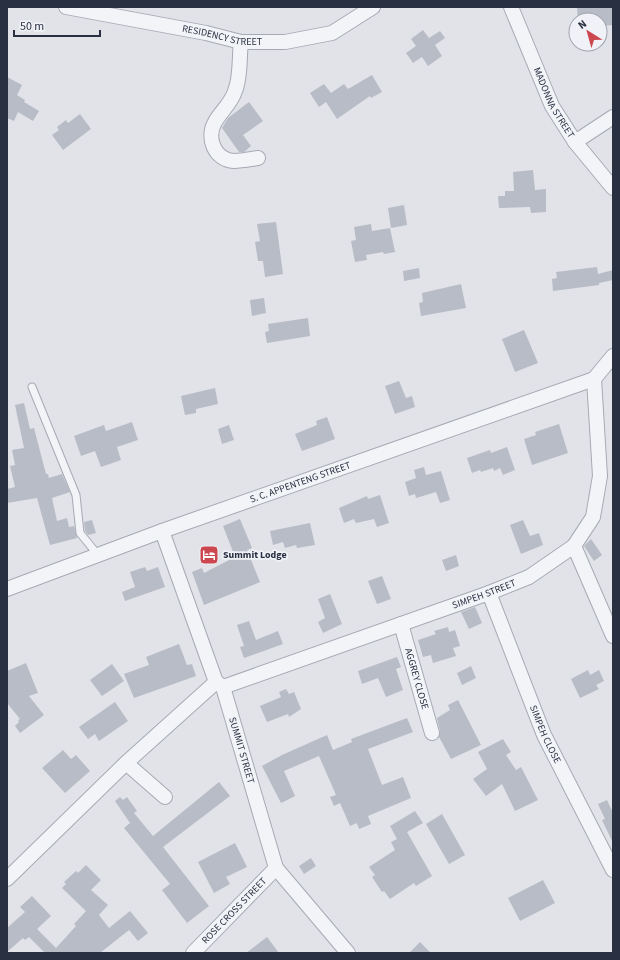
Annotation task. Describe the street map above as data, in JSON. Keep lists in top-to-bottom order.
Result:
{
  "streets": {
    "street": [
      "RESIDENCY STREET",
      "MADONNA STREET",
      "S. C. APPENTENG STREET",
      "SIMPEH STREET",
      "AGGREY CLOSE",
      "SIMPEH CLOSE",
      "SUMMIT STREET",
      "ROSE CROSS STREET"
    ]
  },
  "crossings": [
    ["S. C. APPENTENG STREET", "SIMPEH STREET"],
    ["S. C. APPENTENG STREET", "SUMMIT STREET"],
    ["SIMPEH STREET", "AGGREY CLOSE"],
    ["SIMPEH STREET", "SIMPEH CLOSE"],
    ["SIMPEH STREET", "SUMMIT STREET"],
    ["SUMMIT STREET", "ROSE CROSS STREET"]
  ],
  "places": {
    "hotel": ["Summit Lodge"]
  },
  "scale_bar": "50 m",
  "north": "top left"
}
